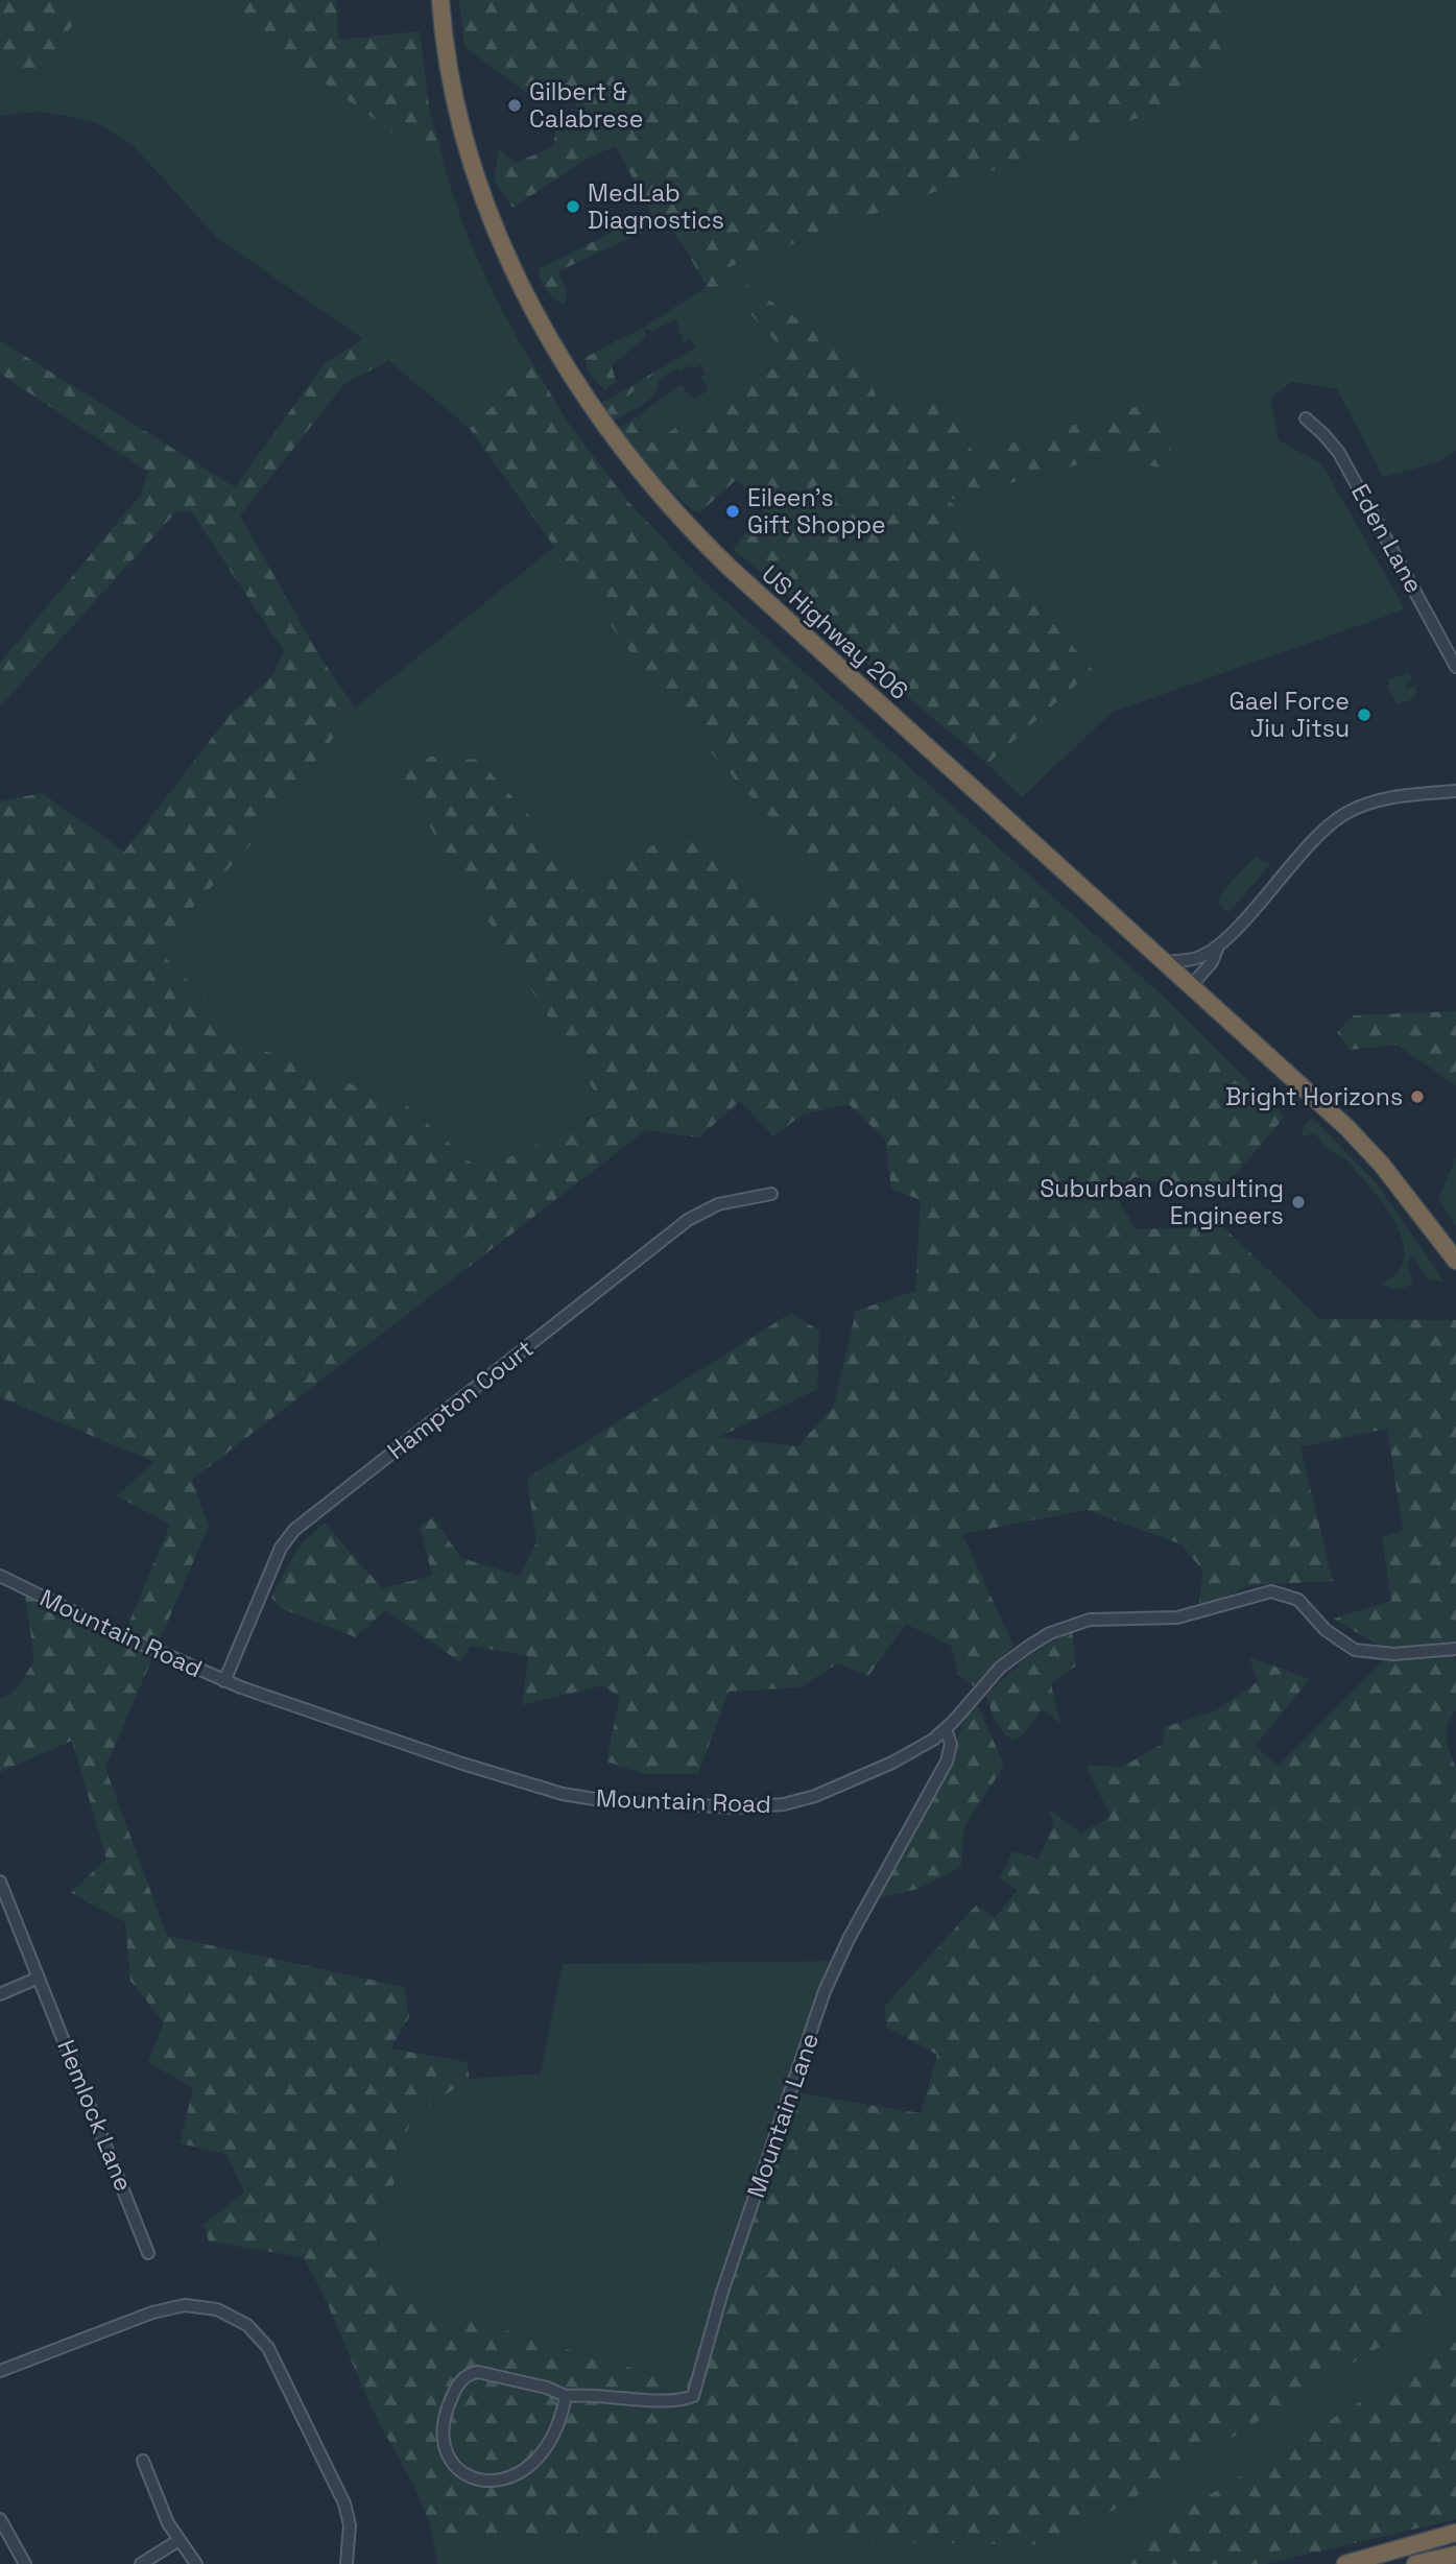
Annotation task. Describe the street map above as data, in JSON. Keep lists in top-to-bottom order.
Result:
{
  "streets": {
    "highway": ["US Highway 206"],
    "street": [
      "Eden Lane",
      "Hampton Court",
      "Mountain Road",
      "Hemlock Lane",
      "Mountain Lane"
    ]
  },
  "crossings": [
    ["Hampton Court", "Mountain Road"],
    ["Mountain Road", "Mountain Lane"]
  ],
  "places": [
    "Gilbert & Calabrese",
    "MedLab Diagnostics",
    "Eileen's Gift Shoppe",
    "Gael Force Jiu Jitsu",
    "Bright Horizons",
    "Suburban Consulting Engineers"
  ]
}
